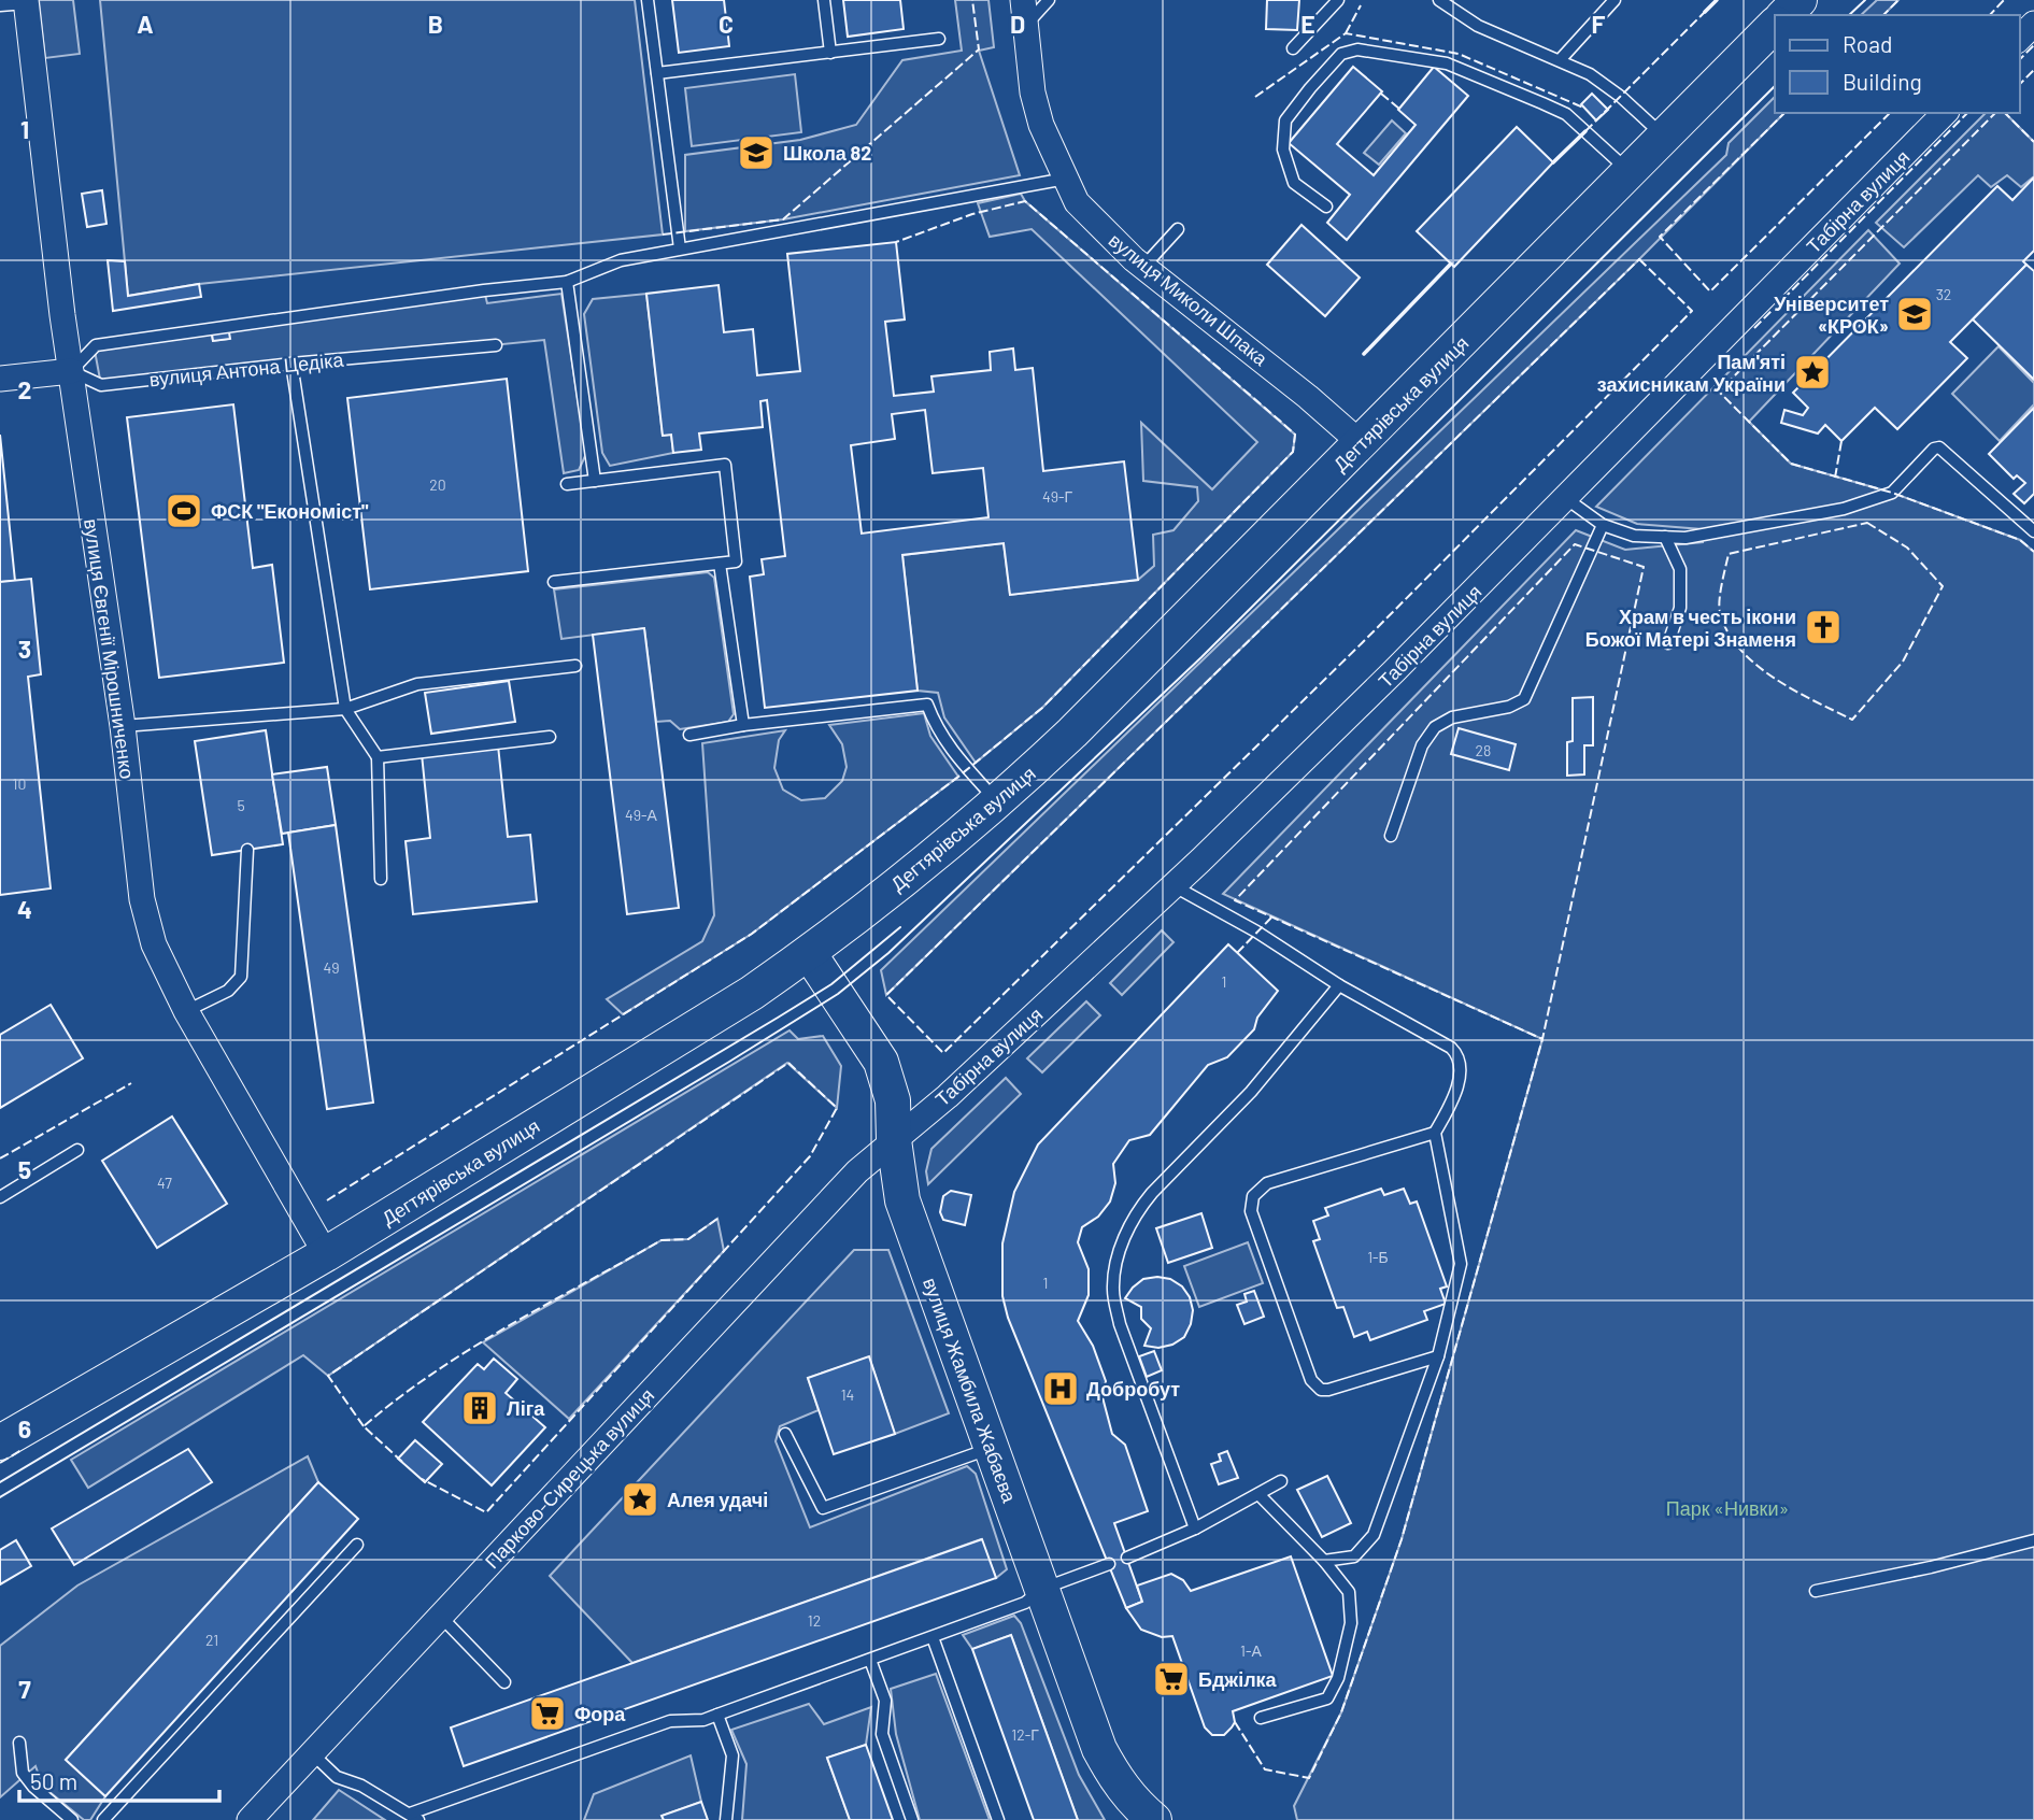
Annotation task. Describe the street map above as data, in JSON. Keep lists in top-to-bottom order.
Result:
{
  "streets": {
    "main road": ["Дегтярівська вулиця", "вулиця Жамбила Жабаєва"],
    "street": [
      "Табірна вулиця",
      "вулиця Миколи Шпака",
      "вулиця Антона Цедіка",
      "вулиця Євгенії Мірошниченко",
      "Парково-Сирецька вулиця"
    ]
  },
  "crossings": [
    ["Табірна вулиця", "вулиця Жамбила Жабаєва"],
    ["Табірна вулиця", "Парково-Сирецька вулиця"],
    ["вулиця Миколи Шпака", "Дегтярівська вулиця"],
    ["вулиця Антона Цедіка", "вулиця Євгенії Мірошниченко"],
    ["Дегтярівська вулиця", "вулиця Євгенії Мірошниченко"],
    ["Дегтярівська вулиця", "вулиця Жамбила Жабаєва"],
    ["вулиця Жамбила Жабаєва", "Парково-Сирецька вулиця"]
  ],
  "parks": ["Парк «Нивки»"],
  "places": {
    "school or university": ["Школа 82", "Університет «КРОК»"],
    "place": ["Пам'яті захисникам України", "Алея удачі"],
    "sports": ["ФСК \"Економіст\""],
    "church": ["Храм в честь ікони Божої Матері Знаменя"],
    "hospital": ["Добробут"],
    "building": ["Ліга"],
    "supermarket": ["Бджілка", "Фора"]
  },
  "house_numbers": [
    "32",
    "20",
    "49-Г",
    "28",
    "10",
    "5",
    "49-А",
    "49",
    "1",
    "47",
    "1-Б",
    "1",
    "14",
    "12",
    "21",
    "1-А",
    "12-Г"
  ],
  "legend": ["Road", "Building"],
  "scale_bar": "50 m",
  "grid": {
    "columns": [
      "A",
      "B",
      "C",
      "D",
      "E",
      "F"
    ],
    "rows": [
      "1",
      "2",
      "3",
      "4",
      "5",
      "6",
      "7"
    ]
  }
}
